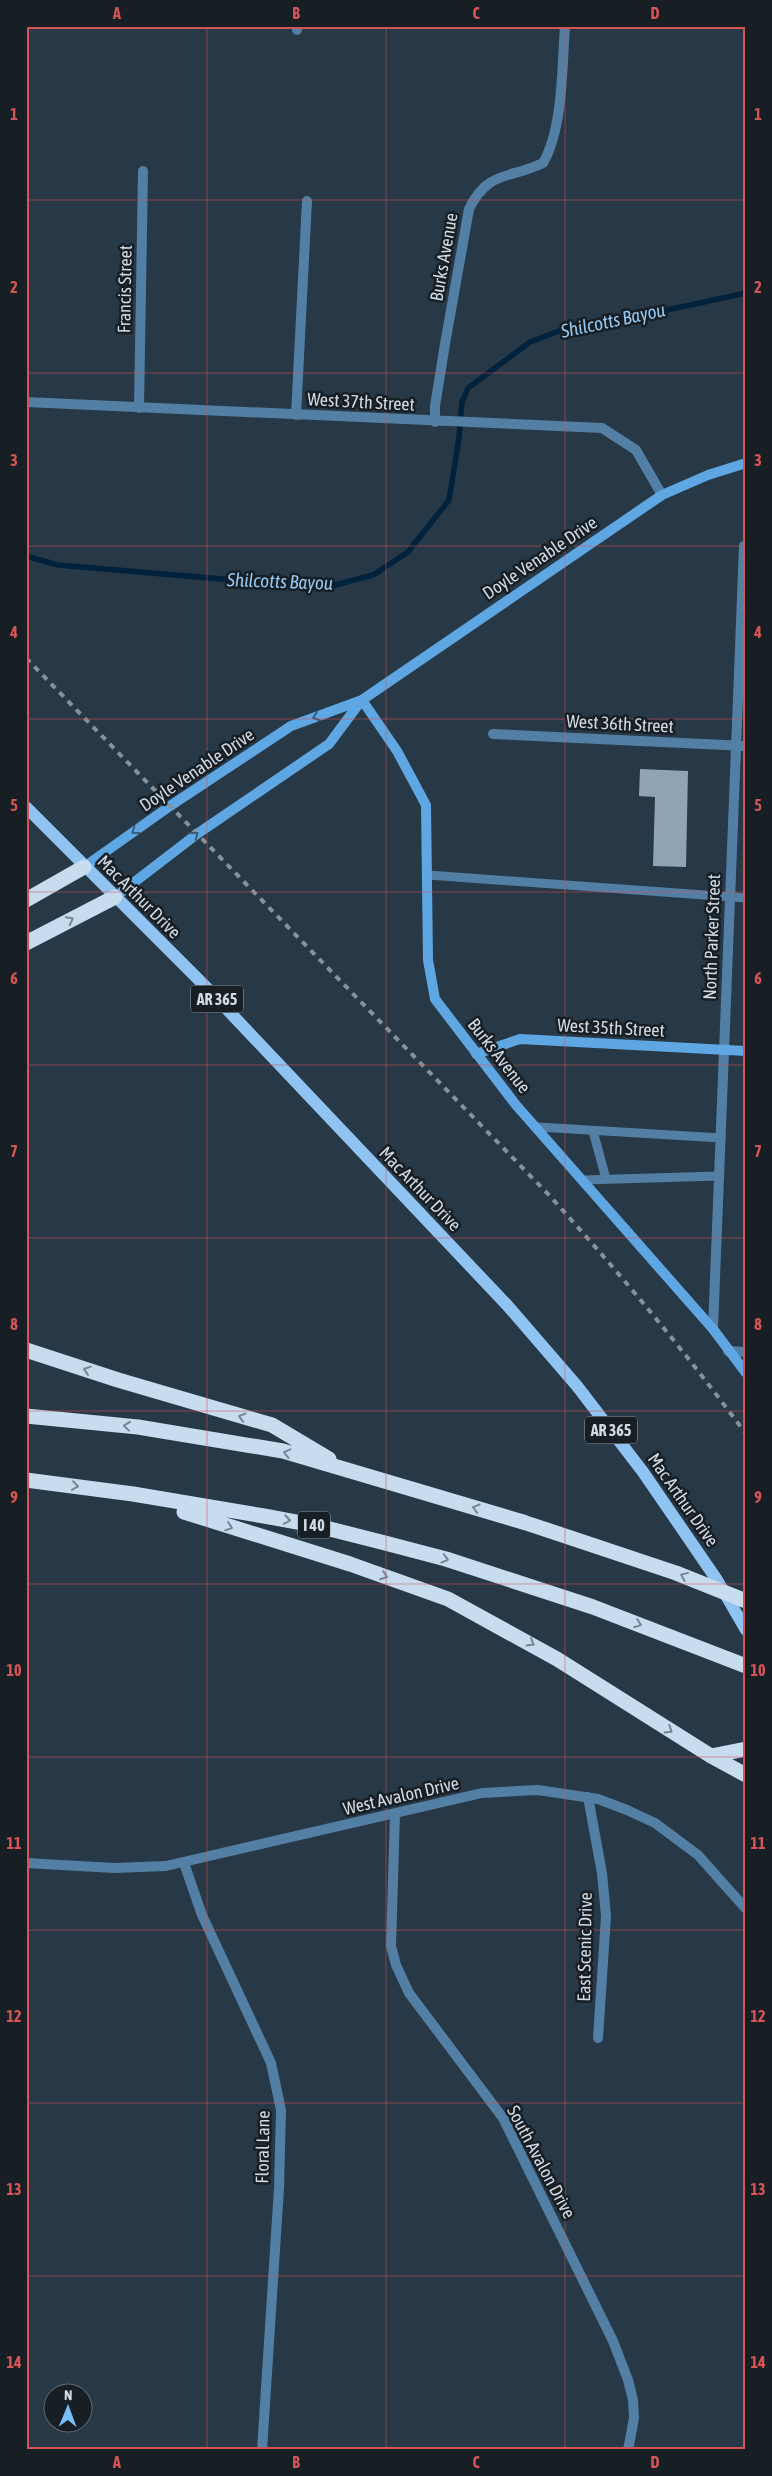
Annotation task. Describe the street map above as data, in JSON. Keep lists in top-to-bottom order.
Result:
{
  "streets": {
    "highway": ["I 40"],
    "main road": [
      "Burks Avenue",
      "Doyle Venable Drive",
      "Mac Arthur Drive",
      "AR 365",
      "West 35th Street"
    ],
    "street": [
      "Francis Street",
      "West 37th Street",
      "West 36th Street",
      "North Parker Street",
      "West Avalon Drive",
      "East Scenic Drive",
      "Floral Lane",
      "South Avalon Drive"
    ]
  },
  "crossings": [
    ["Burks Avenue", "West 37th Street"],
    ["Burks Avenue", "Doyle Venable Drive"],
    ["Burks Avenue", "North Parker Street"],
    ["Burks Avenue", "West 35th Street"],
    ["Francis Street", "West 37th Street"],
    ["West 37th Street", "Doyle Venable Drive"],
    ["Doyle Venable Drive", "Mac Arthur Drive"],
    ["West 36th Street", "North Parker Street"],
    ["North Parker Street", "West 35th Street"],
    ["West Avalon Drive", "East Scenic Drive"],
    ["West Avalon Drive", "Floral Lane"],
    ["West Avalon Drive", "South Avalon Drive"]
  ],
  "water": ["Shilcotts Bayou"],
  "north": "top",
  "grid": {
    "columns": [
      "A",
      "B",
      "C",
      "D"
    ],
    "rows": [
      "1",
      "2",
      "3",
      "4",
      "5",
      "6",
      "7",
      "8",
      "9",
      "10",
      "11",
      "12",
      "13",
      "14"
    ]
  }
}
